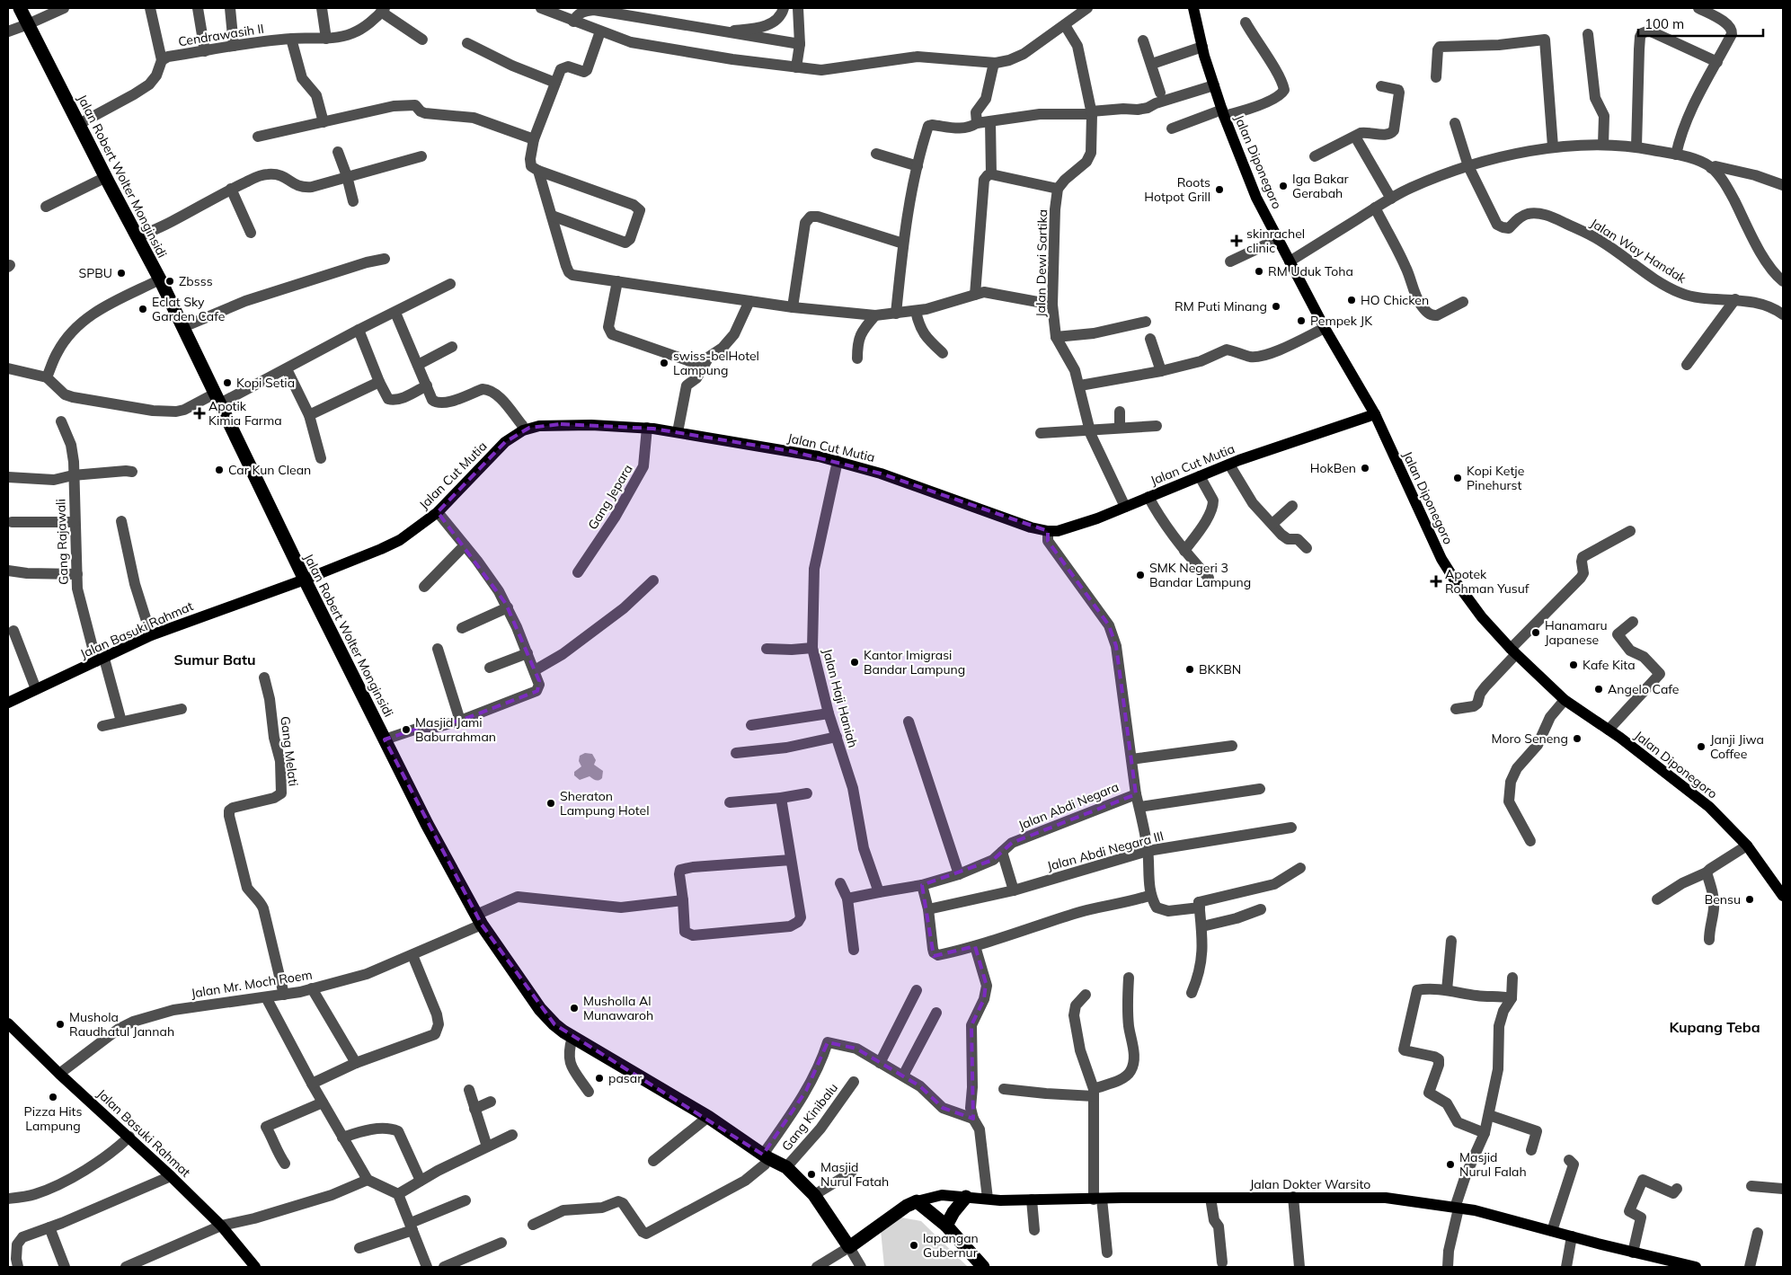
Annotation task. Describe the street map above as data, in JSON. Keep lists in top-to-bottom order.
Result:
{
  "streets": {
    "highway": ["Jalan Robert Wolter Monginsidi"],
    "main road": [
      "Jalan Diponegoro",
      "Jalan Cut Mutia",
      "Jalan Basuki Rahmat",
      "Jalan Dokter Warsito"
    ],
    "street": [
      "Cendrawasih II",
      "Jalan Way Handak",
      "Jalan Dewi Sartika",
      "Gang Jepara",
      "Gang Rajawali",
      "Jalan Haji Haniah",
      "Gang Melati",
      "Jalan Abdi Negara",
      "Jalan Abdi Negara III",
      "Jalan Mr. Moch Roem",
      "Gang Kinibalu"
    ]
  },
  "crossings": [
    ["Jalan Diponegoro", "Jalan Cut Mutia"],
    ["Jalan Robert Wolter Monginsidi", "Jalan Cut Mutia"],
    ["Jalan Robert Wolter Monginsidi", "Jalan Basuki Rahmat"],
    ["Jalan Robert Wolter Monginsidi", "Jalan Mr. Moch Roem"],
    ["Jalan Robert Wolter Monginsidi", "Gang Kinibalu"],
    ["Jalan Dewi Sartika", "Jalan Cut Mutia"],
    ["Jalan Cut Mutia", "Gang Jepara"],
    ["Jalan Cut Mutia", "Jalan Basuki Rahmat"],
    ["Jalan Cut Mutia", "Jalan Haji Haniah"],
    ["Jalan Cut Mutia", "Jalan Abdi Negara"],
    ["Gang Rajawali", "Jalan Basuki Rahmat"],
    ["Jalan Basuki Rahmat", "Jalan Mr. Moch Roem"],
    ["Jalan Haji Haniah", "Jalan Abdi Negara"],
    ["Gang Melati", "Jalan Mr. Moch Roem"]
  ],
  "districts": ["Sumur Batu", "Kupang Teba"],
  "places": {
    "other": [
      "Iga Bakar Gerabah",
      "Roots Hotpot Grill",
      "RM Uduk Toha",
      "SPBU",
      "Zbsss",
      "HO Chicken",
      "RM Puti Minang",
      "Eclat Sky Garden Cafe",
      "Pempek JK",
      "swiss-belHotel Lampung",
      "Kopi Setia",
      "HokBen",
      "Car Kun Clean",
      "Kopi Ketje Pinehurst",
      "SMK Negeri 3 Bandar Lampung",
      "Hanamaru Japanese",
      "Kantor Imigrasi Bandar Lampung",
      "Kafe Kita",
      "BKKBN",
      "Angelo Cafe",
      "Masjid Jami Baburrahman",
      "Moro Seneng",
      "Janji Jiwa Coffee",
      "Sheraton Lampung Hotel",
      "Bensu",
      "Musholla Al Munawaroh",
      "Mushola Raudhatul Jannah",
      "pasar",
      "Pizza Hits Lampung",
      "Masjid Nurul Falah",
      "Masjid Nurul Fatah",
      "lapangan Gubernur"
    ],
    "health": ["skinrachel clinic", "Apotik Kimia Farma", "Apotek Rohman Yusuf"]
  },
  "scale_bar": "100 m"
}
